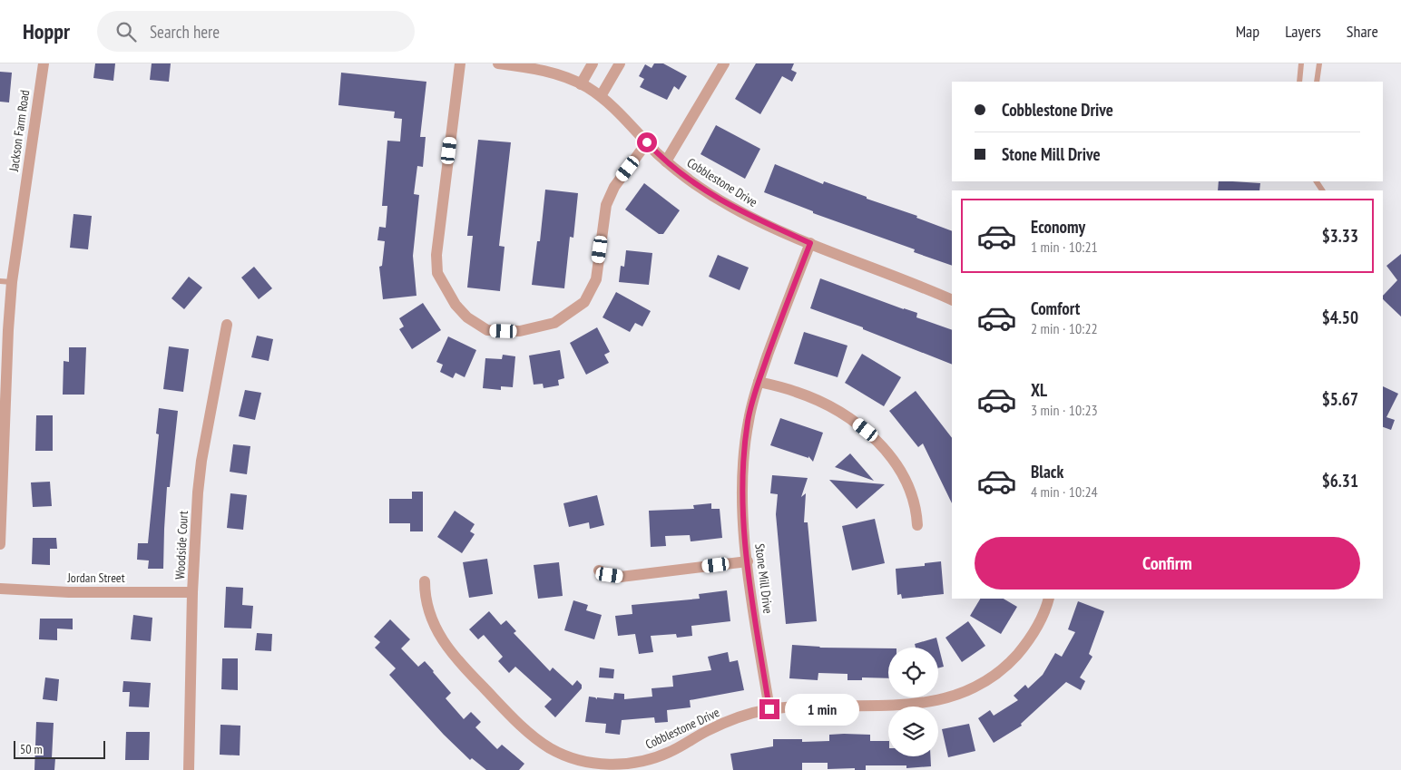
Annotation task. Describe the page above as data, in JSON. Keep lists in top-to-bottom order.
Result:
{
  "streets": {
    "street": [
      "Jackson Farm Road",
      "Cobblestone Drive",
      "Woodside Court",
      "Jordan Street",
      "Stone Mill Drive"
    ]
  },
  "crossings": [
    ["Cobblestone Drive", "Stone Mill Drive"],
    ["Woodside Court", "Jordan Street"]
  ],
  "scale_bar": "50 m",
  "page": {
    "header": "Hoppr",
    "search": "Search here",
    "nav": ["Map", "Layers", "Share"],
    "banner": ["Cobblestone Drive", "Stone Mill Drive"],
    "list": [
      {
        "name": "Economy",
        "note": "1 min · 10:21",
        "value": "$3.33"
      },
      {
        "name": "Comfort",
        "note": "2 min · 10:22",
        "value": "$4.50"
      },
      {
        "name": "XL",
        "note": "3 min · 10:23",
        "value": "$5.67"
      },
      {
        "name": "Black",
        "note": "4 min · 10:24",
        "value": "$6.31"
      }
    ],
    "buttons": "Confirm",
    "bubble": "1 min",
    "scale": "50 m"
  }
}
